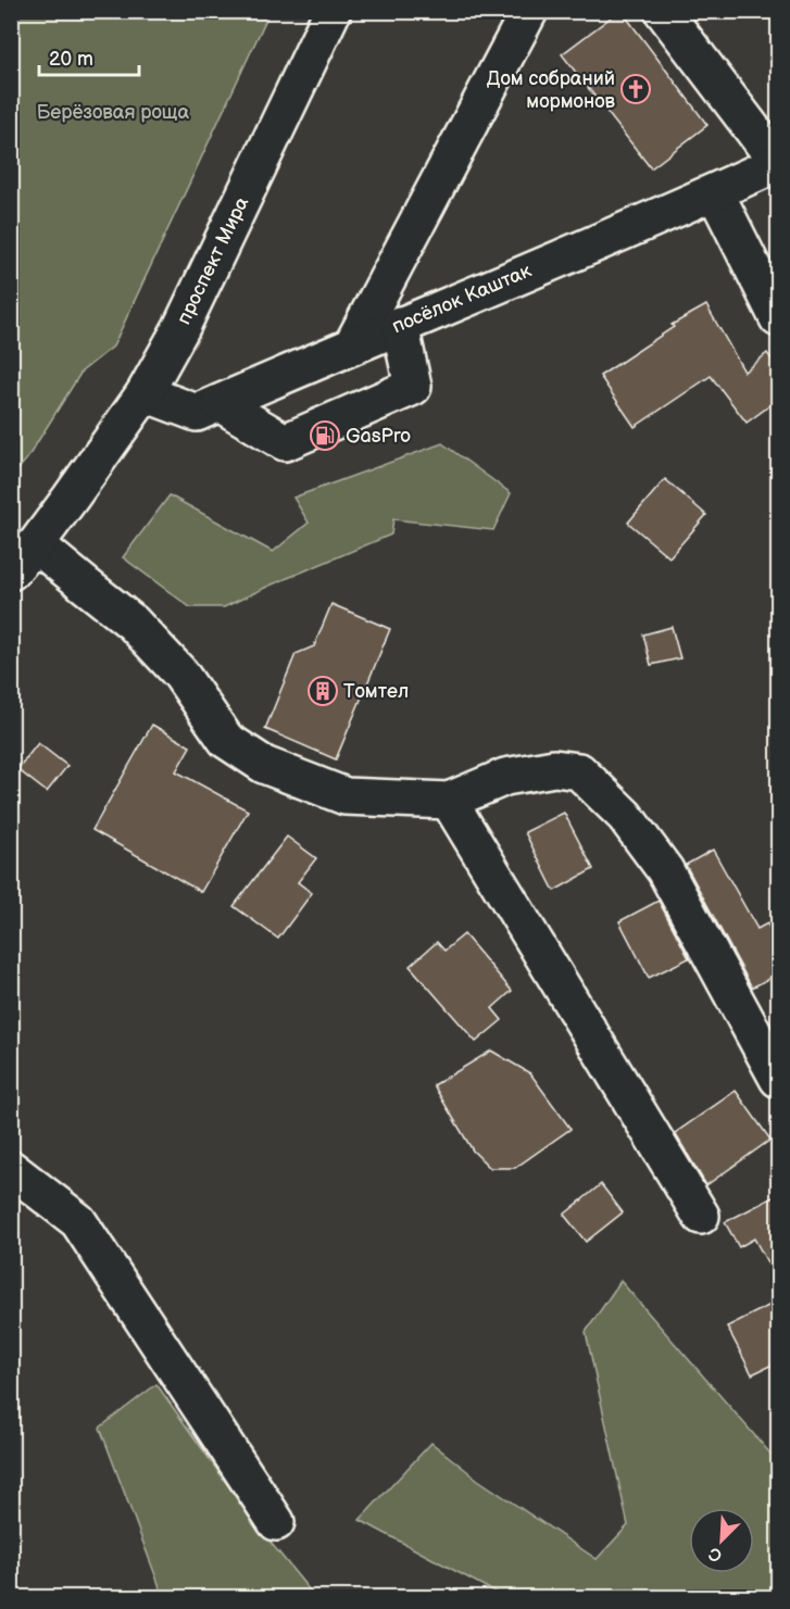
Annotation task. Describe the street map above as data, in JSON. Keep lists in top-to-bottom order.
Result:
{
  "streets": {
    "street": ["проспект Мира", "посёлок Каштак"]
  },
  "crossings": [
    ["проспект Мира", "посёлок Каштак"]
  ],
  "parks": ["Берёзовая роща"],
  "places": {
    "church": ["Дом собраний мормонов"],
    "fuel station": ["GasPro"],
    "building": ["Томтел"]
  },
  "scale_bar": "20 m",
  "north": "bottom left"
}
